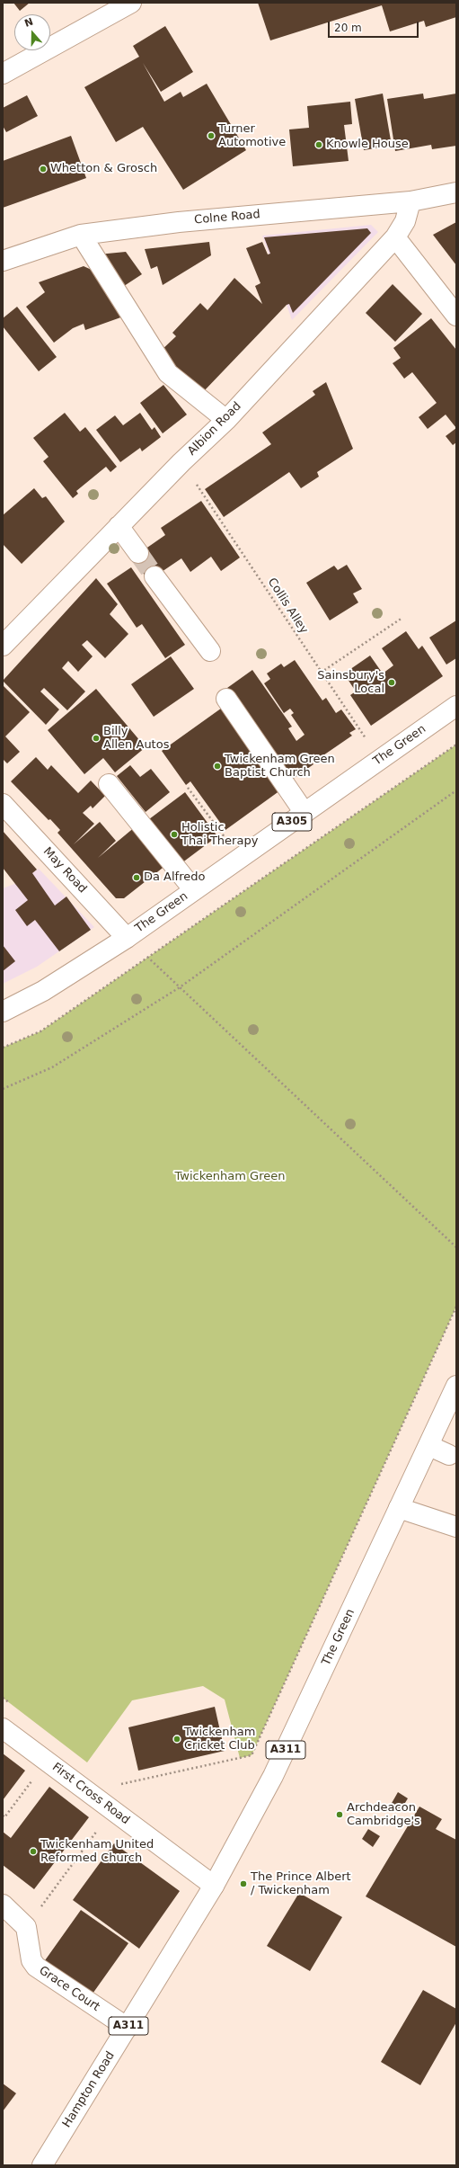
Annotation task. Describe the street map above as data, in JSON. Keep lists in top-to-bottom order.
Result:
{
  "streets": {
    "street": [
      "Colne Road",
      "Albion Road",
      "The Green",
      "A305",
      "May Road",
      "A311",
      "First Cross Road",
      "Grace Court",
      "Hampton Road"
    ],
    "path": ["Collis Alley"]
  },
  "crossings": [
    ["Colne Road", "Albion Road"],
    ["Albion Road", "Collis Alley"],
    ["Collis Alley", "The Green"],
    ["The Green", "May Road"],
    ["The Green", "First Cross Road"],
    ["The Green", "Hampton Road"],
    ["First Cross Road", "Hampton Road"],
    ["Grace Court", "Hampton Road"]
  ],
  "parks": ["Twickenham Green"],
  "places": [
    "Turner Automotive",
    "Knowle House",
    "Whetton & Grosch",
    "Sainsbury's Local",
    "Billy Allen Autos",
    "Twickenham Green Baptist Church",
    "Holistic Thai Therapy",
    "Da Alfredo",
    "Twickenham Cricket Club",
    "Archdeacon Cambridge's",
    "Twickenham United Reformed Church",
    "The Prince Albert / Twickenham"
  ],
  "scale_bar": "20 m",
  "north": "top"
}
